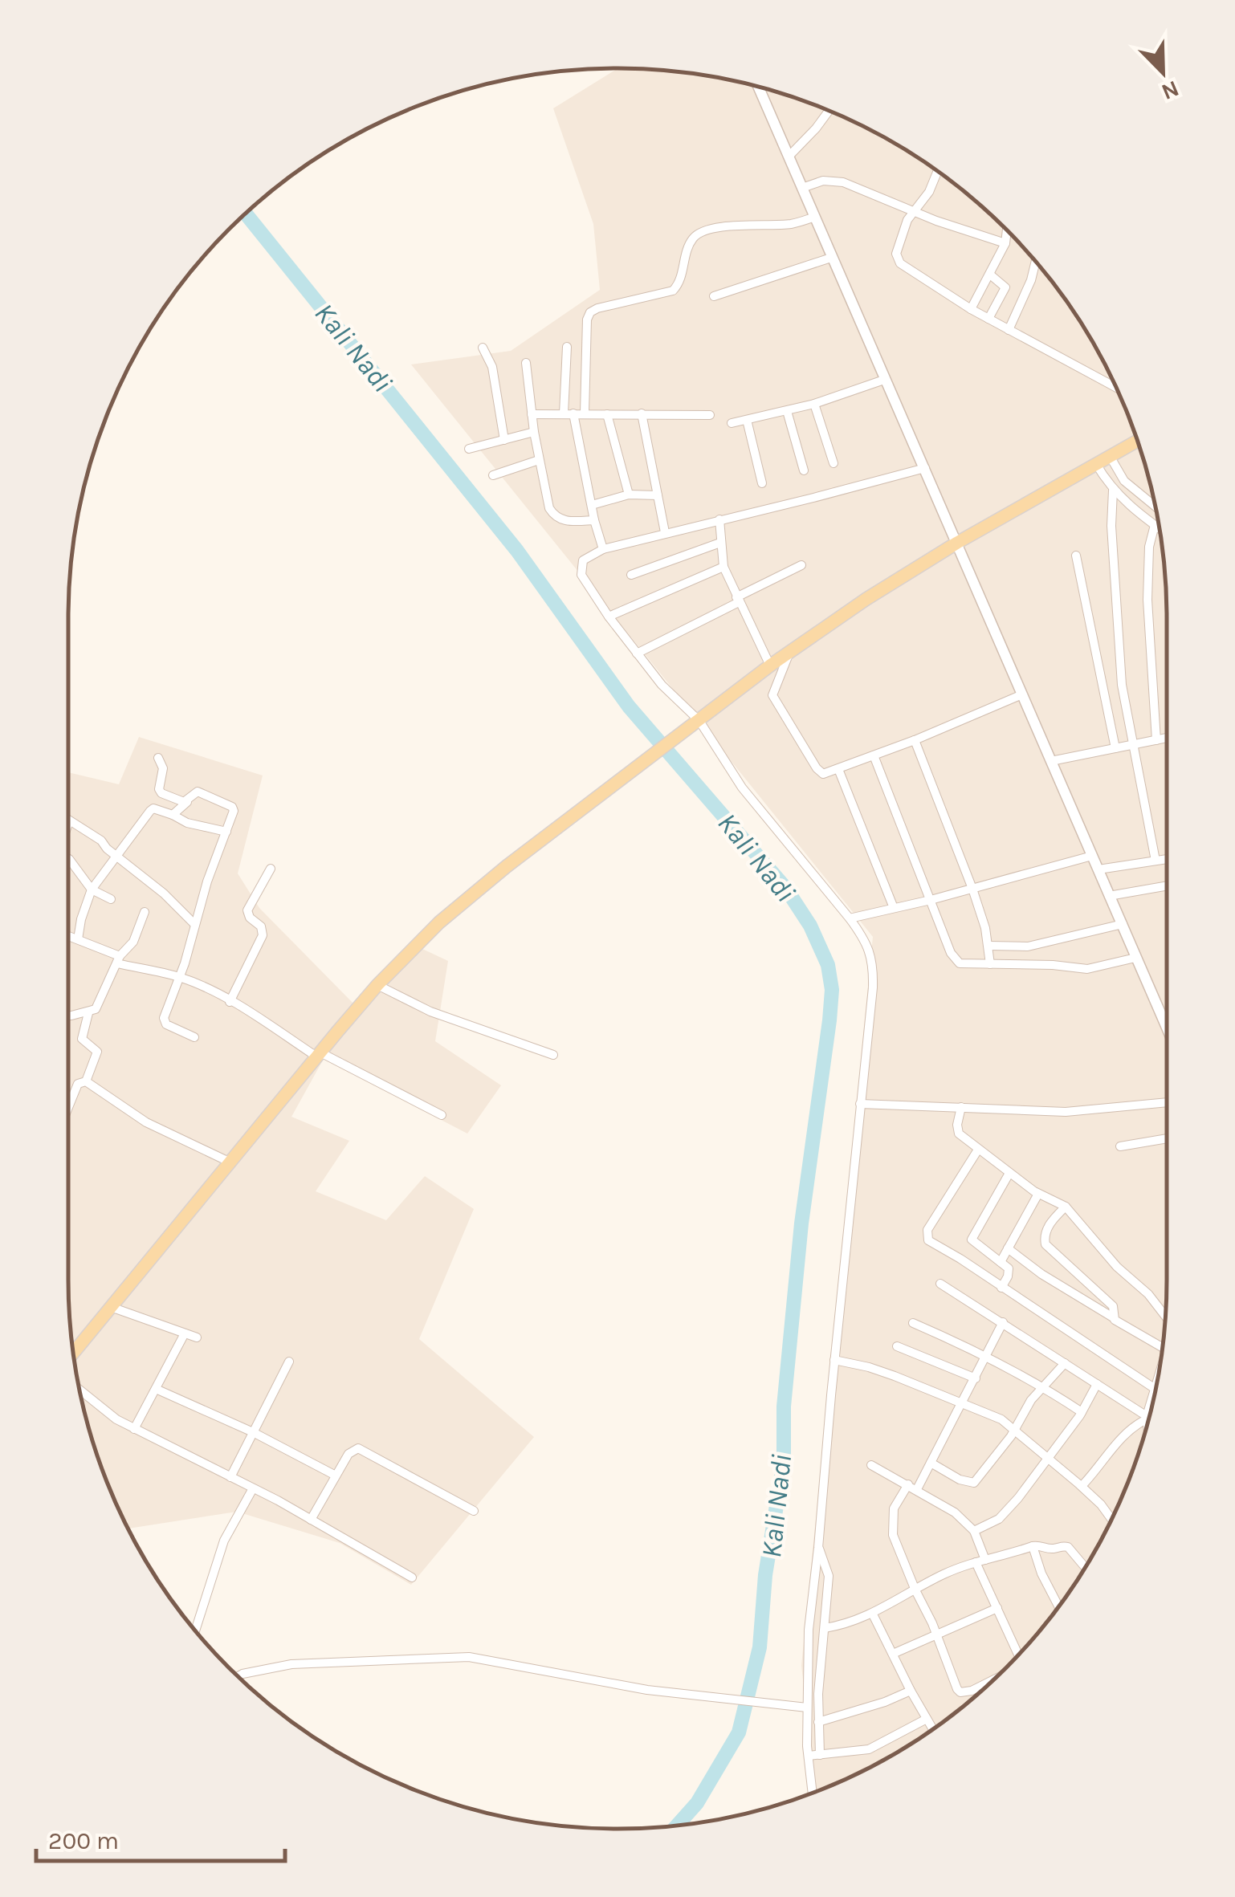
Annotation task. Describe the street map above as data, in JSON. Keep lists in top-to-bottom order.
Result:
{
  "water": ["Kali Nadi"],
  "scale_bar": "200 m",
  "north": "bottom right"
}
